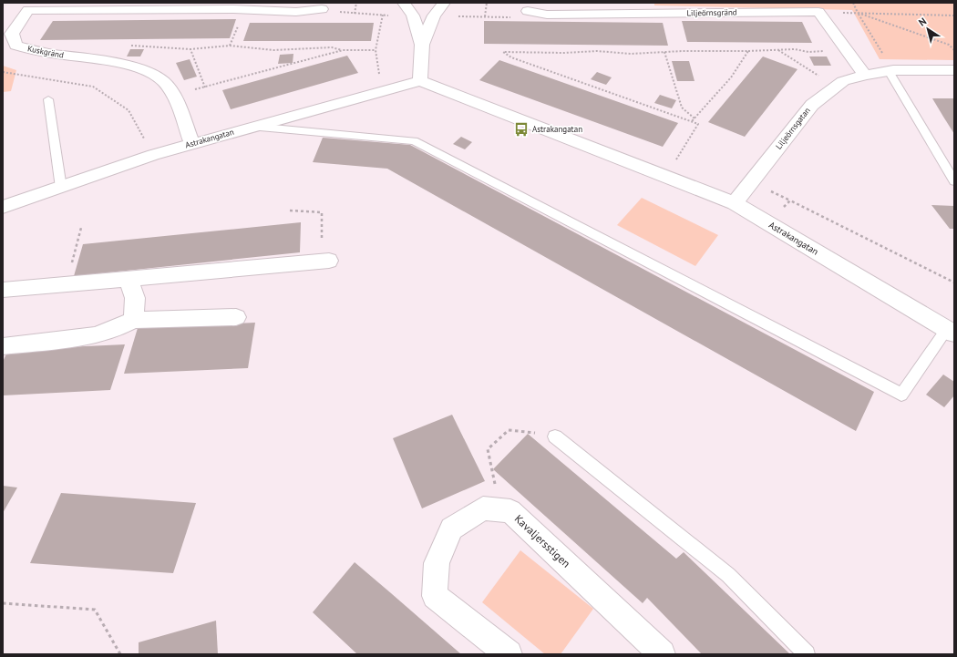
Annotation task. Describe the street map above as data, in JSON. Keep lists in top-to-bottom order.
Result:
{
  "streets": {
    "street": [
      "Liljeörnsgränd",
      "Kuskgränd",
      "Liljeörnsgatan",
      "Astrakangatan",
      "Kavaljersstigen"
    ]
  },
  "crossings": [
    ["Kuskgränd", "Astrakangatan"],
    ["Liljeörnsgatan", "Astrakangatan"]
  ],
  "places": {
    "bus stop": ["Astrakangatan"]
  },
  "north": "top left"
}
